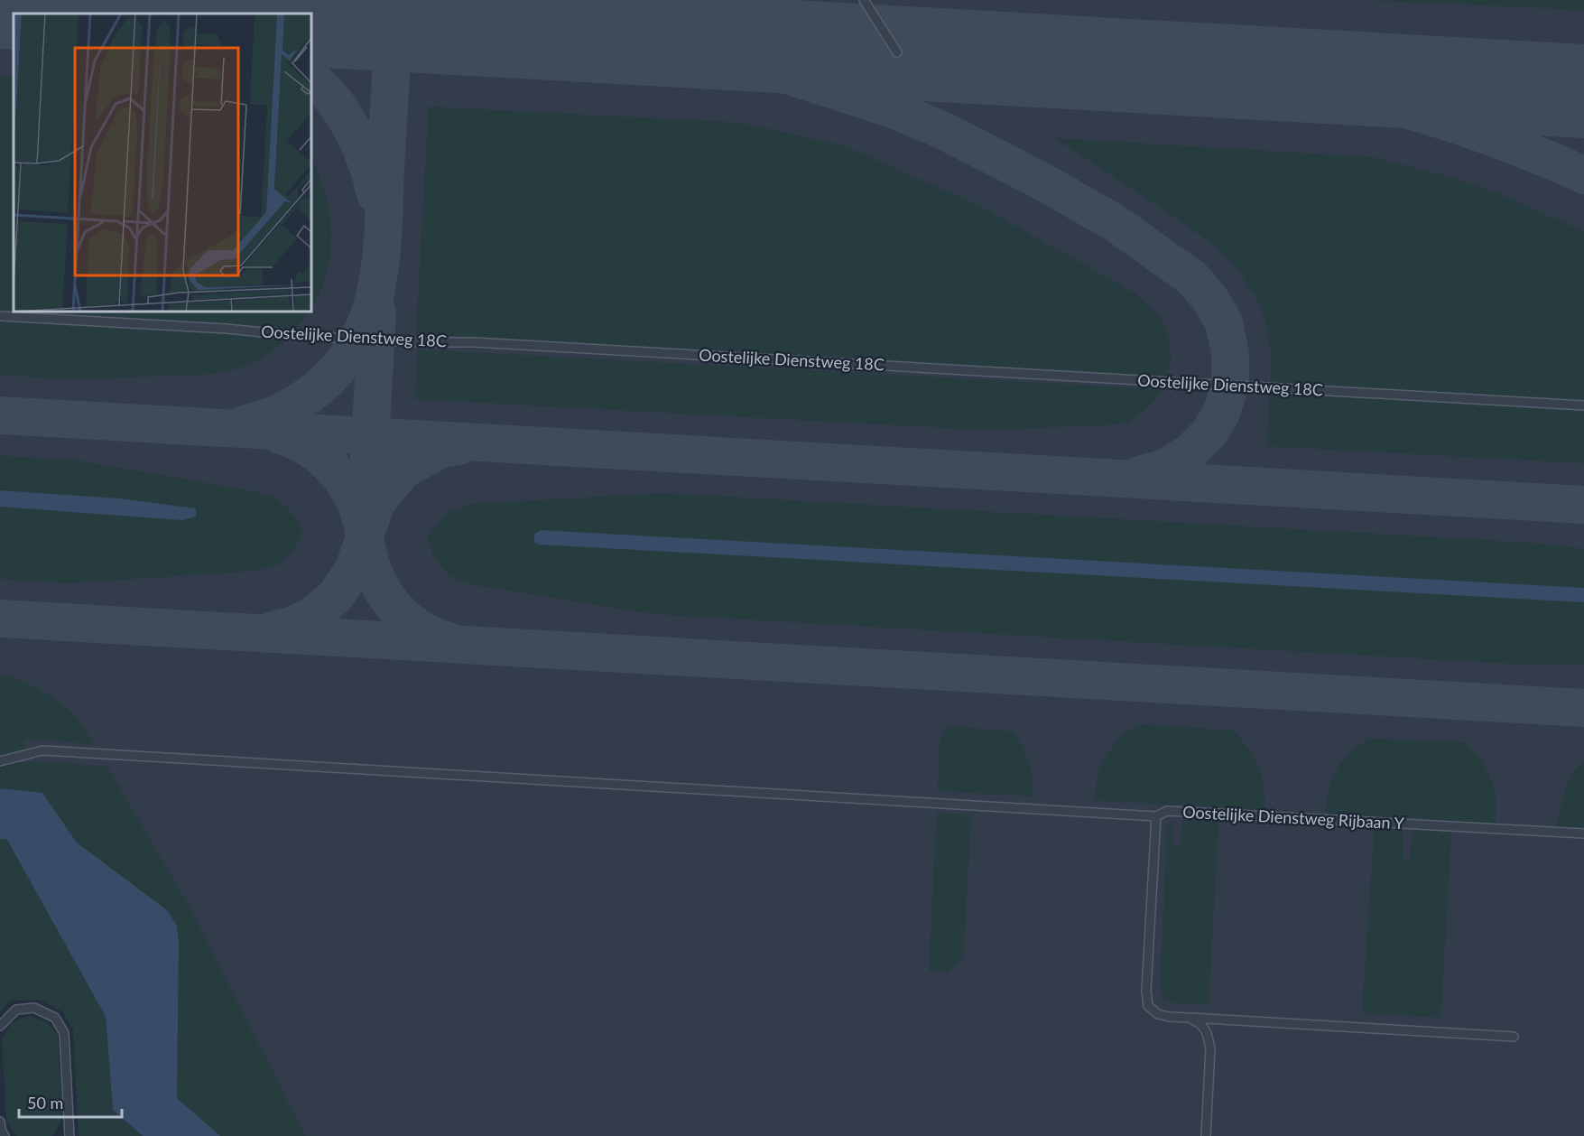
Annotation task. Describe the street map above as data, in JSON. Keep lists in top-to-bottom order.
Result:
{
  "streets": {
    "lane": ["Oostelijke Dienstweg 18C", "Oostelijke Dienstweg Rijbaan Y"]
  },
  "scale_bar": "50 m"
}
